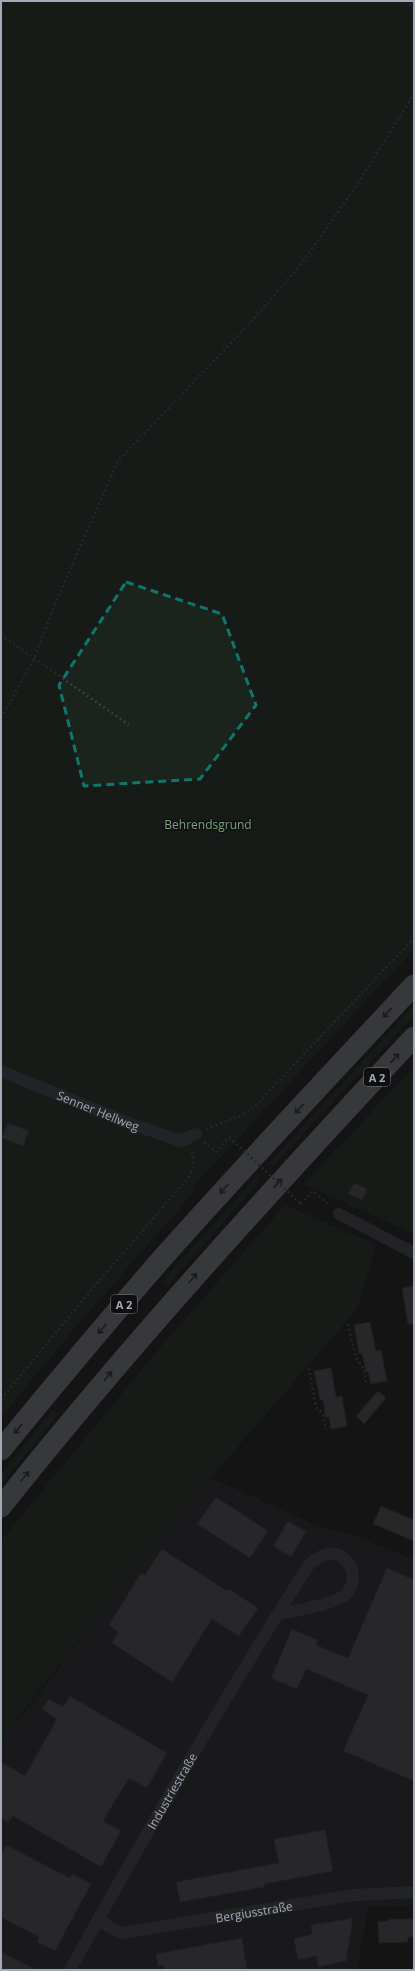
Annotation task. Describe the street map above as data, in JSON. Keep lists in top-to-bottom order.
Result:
{
  "streets": {
    "highway": ["A 2"],
    "street": ["Senner Hellweg", "Industriestraße", "Bergiusstraße"]
  },
  "crossings": [
    ["Industriestraße", "Bergiusstraße"]
  ],
  "parks": ["Behrendsgrund"]
}
